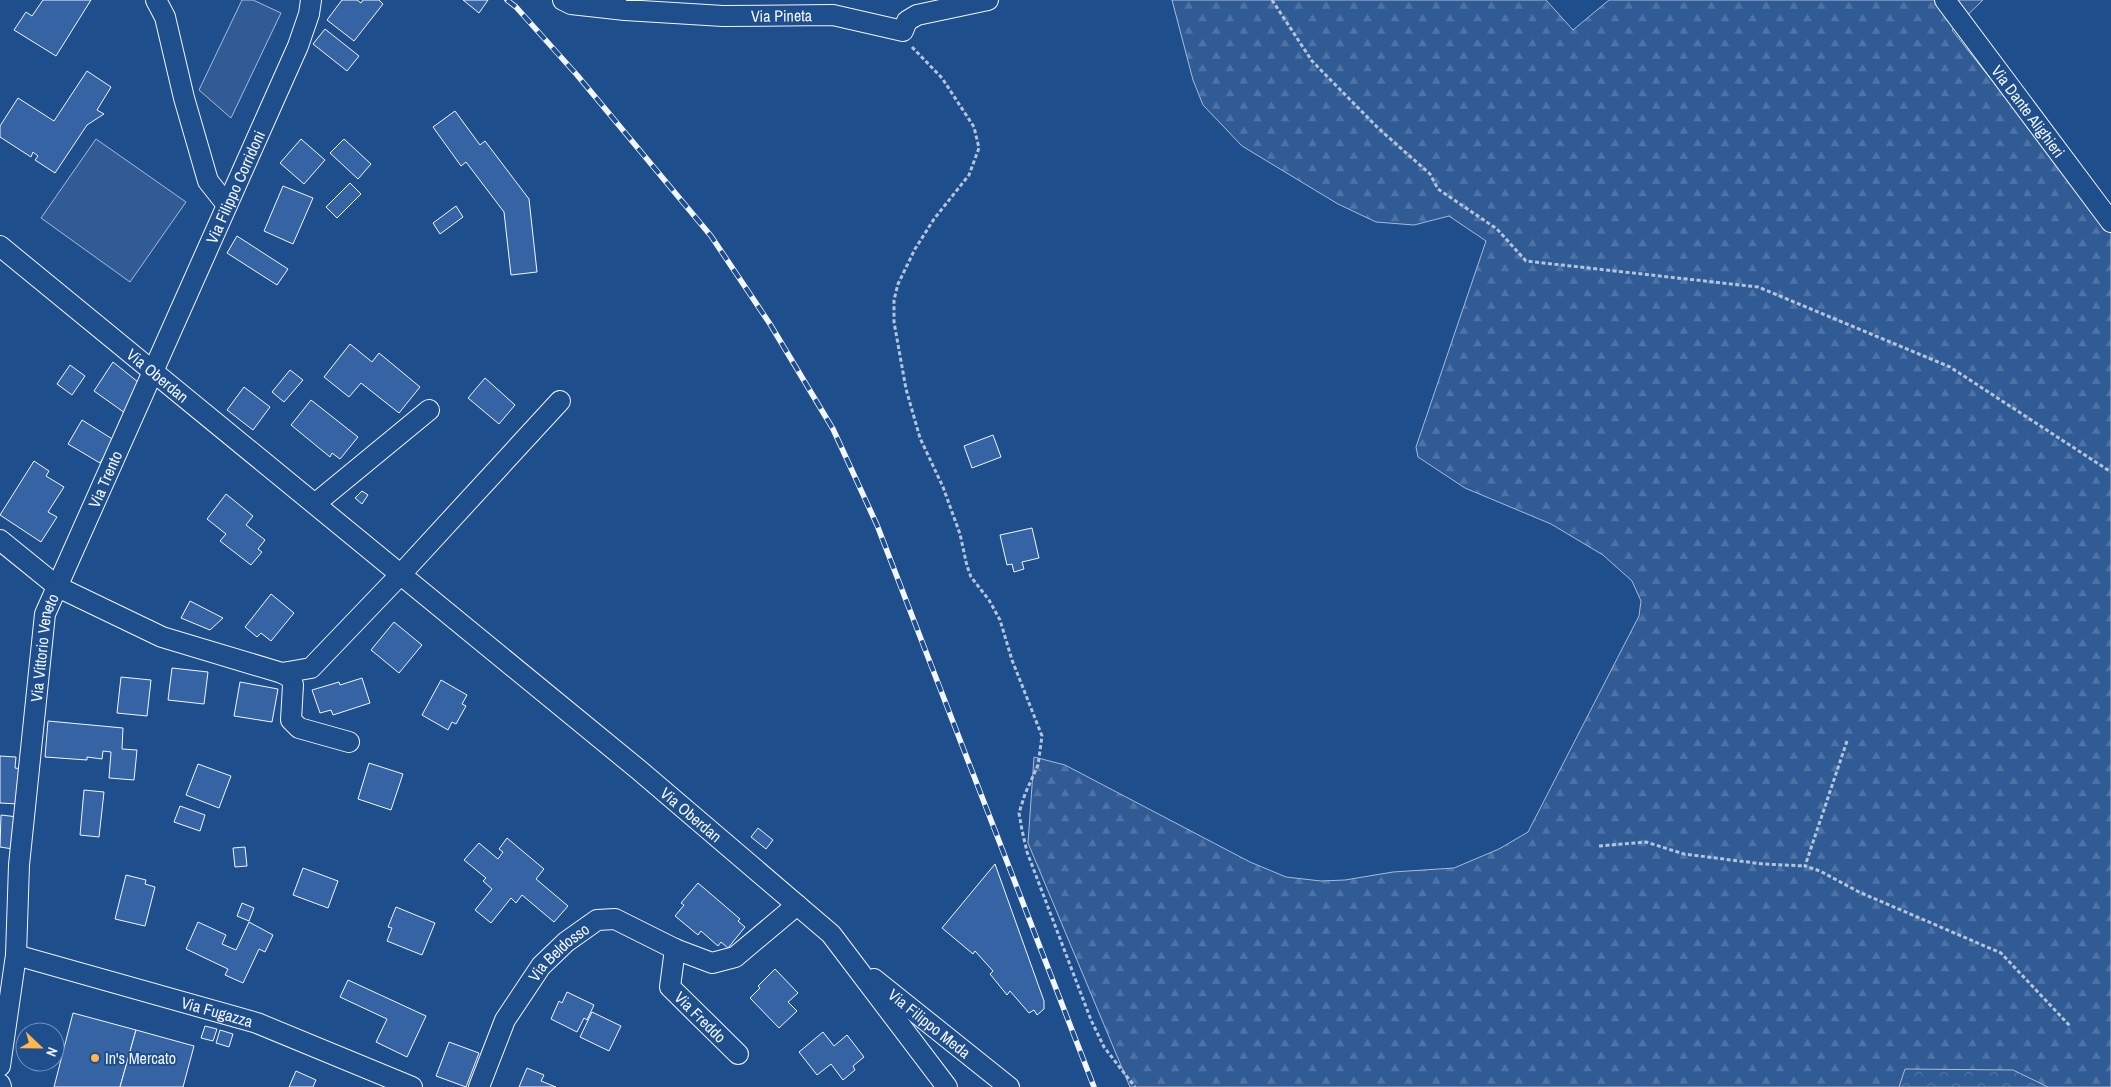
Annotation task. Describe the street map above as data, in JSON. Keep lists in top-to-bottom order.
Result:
{
  "streets": {
    "street": [
      "Via Pineta",
      "Via Dante Alighieri",
      "Via Filippo Corridoni",
      "Via Oberdan",
      "Via Trento",
      "Via Vittorio Veneto",
      "Via Beldosso",
      "Via Fugazza",
      "Via Freddo",
      "Via Filippo Meda"
    ]
  },
  "crossings": [
    ["Via Filippo Corridoni", "Via Oberdan"],
    ["Via Filippo Corridoni", "Via Trento"],
    ["Via Oberdan", "Via Trento"],
    ["Via Oberdan", "Via Beldosso"],
    ["Via Oberdan", "Via Filippo Meda"],
    ["Via Trento", "Via Vittorio Veneto"],
    ["Via Vittorio Veneto", "Via Fugazza"],
    ["Via Beldosso", "Via Freddo"]
  ],
  "places": ["In's Mercato"],
  "north": "right"
}
